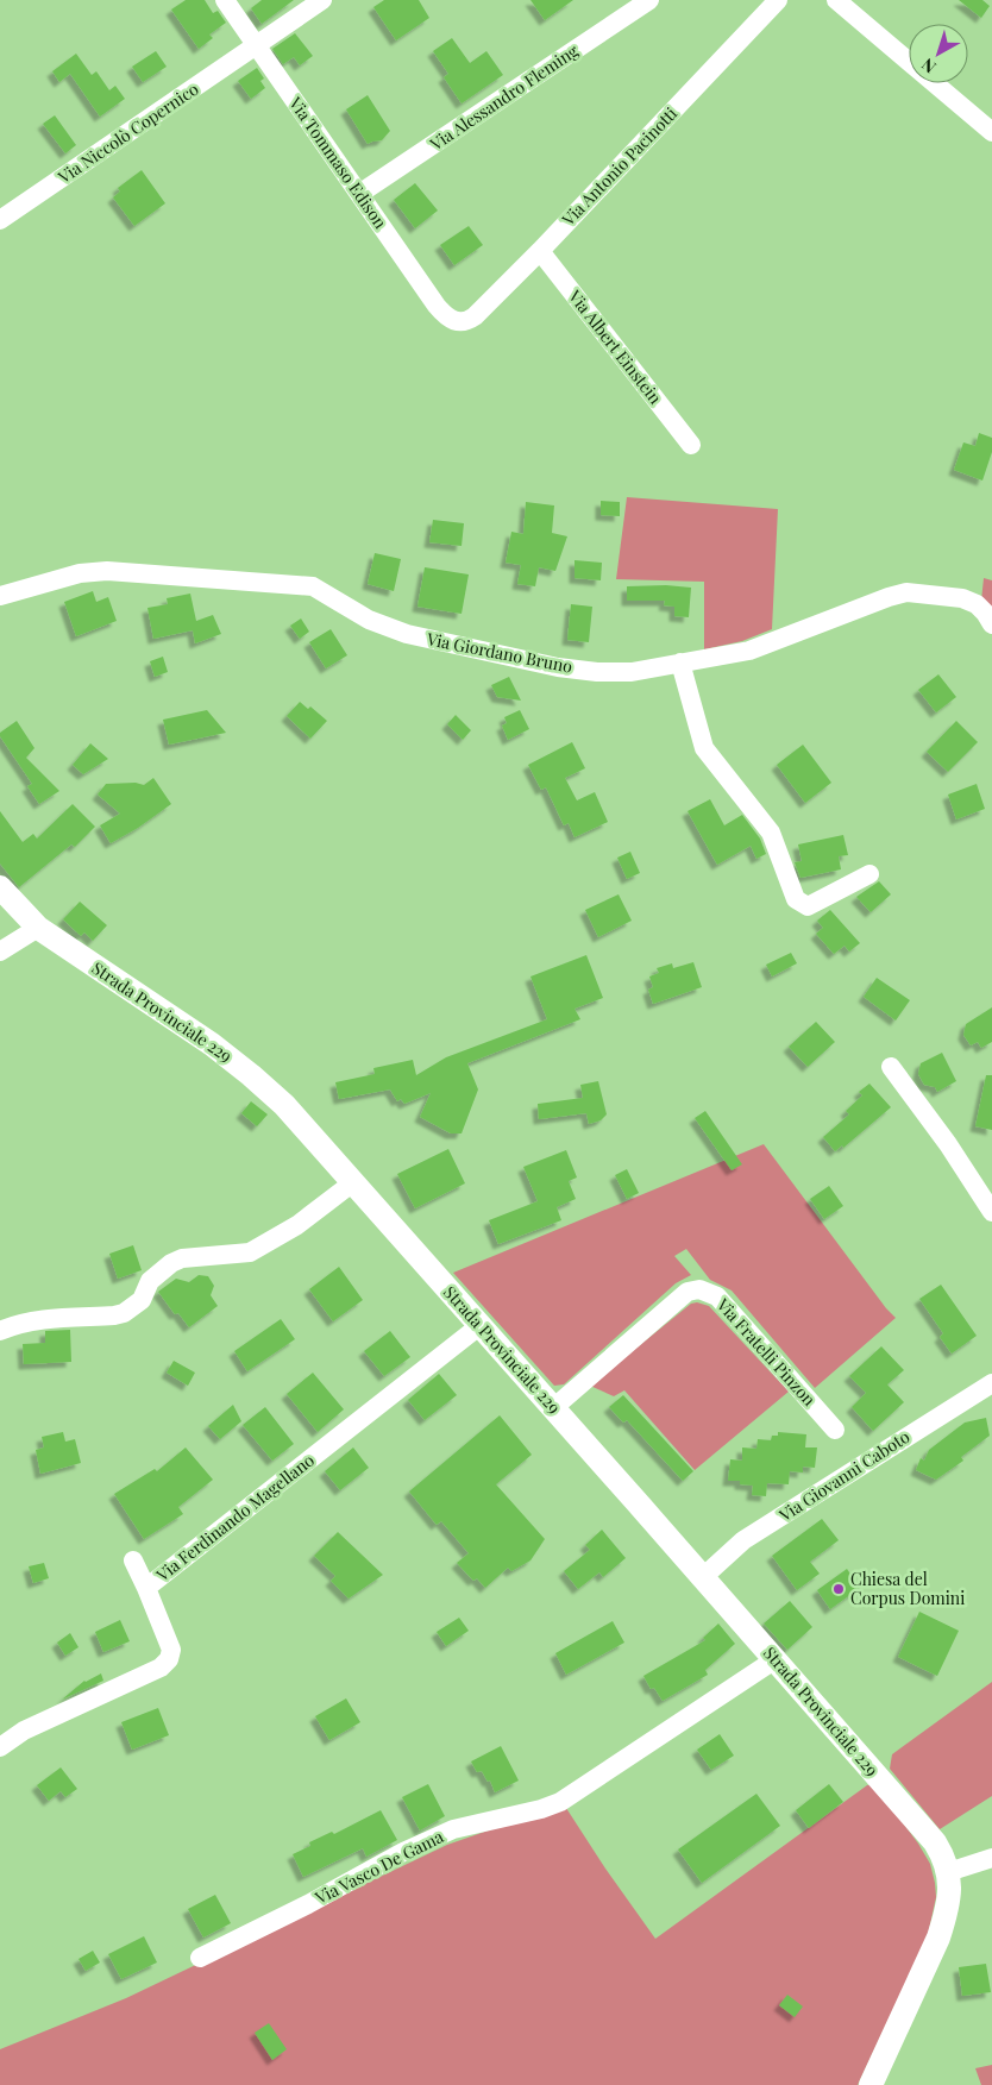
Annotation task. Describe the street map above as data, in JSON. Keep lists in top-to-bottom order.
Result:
{
  "streets": {
    "street": [
      "Via Alessandro Fleming",
      "Via Niccolò Copernico",
      "Via Tommaso Edison",
      "Via Antonio Pacinotti",
      "Via Albert Einstein",
      "Via Giordano Bruno",
      "Strada Provinciale 229",
      "Via Fratelli Pinzon",
      "Via Giovanni Caboto",
      "Via Ferdinando Magellano",
      "Via Vasco De Gama"
    ]
  },
  "crossings": [
    ["Via Alessandro Fleming", "Via Tommaso Edison"],
    ["Via Niccolò Copernico", "Via Tommaso Edison"],
    ["Via Tommaso Edison", "Via Antonio Pacinotti"],
    ["Via Antonio Pacinotti", "Via Albert Einstein"],
    ["Strada Provinciale 229", "Via Fratelli Pinzon"],
    ["Strada Provinciale 229", "Via Giovanni Caboto"],
    ["Strada Provinciale 229", "Via Ferdinando Magellano"],
    ["Strada Provinciale 229", "Via Vasco De Gama"]
  ],
  "places": ["Chiesa del Corpus Domini"],
  "north": "bottom left"
}
